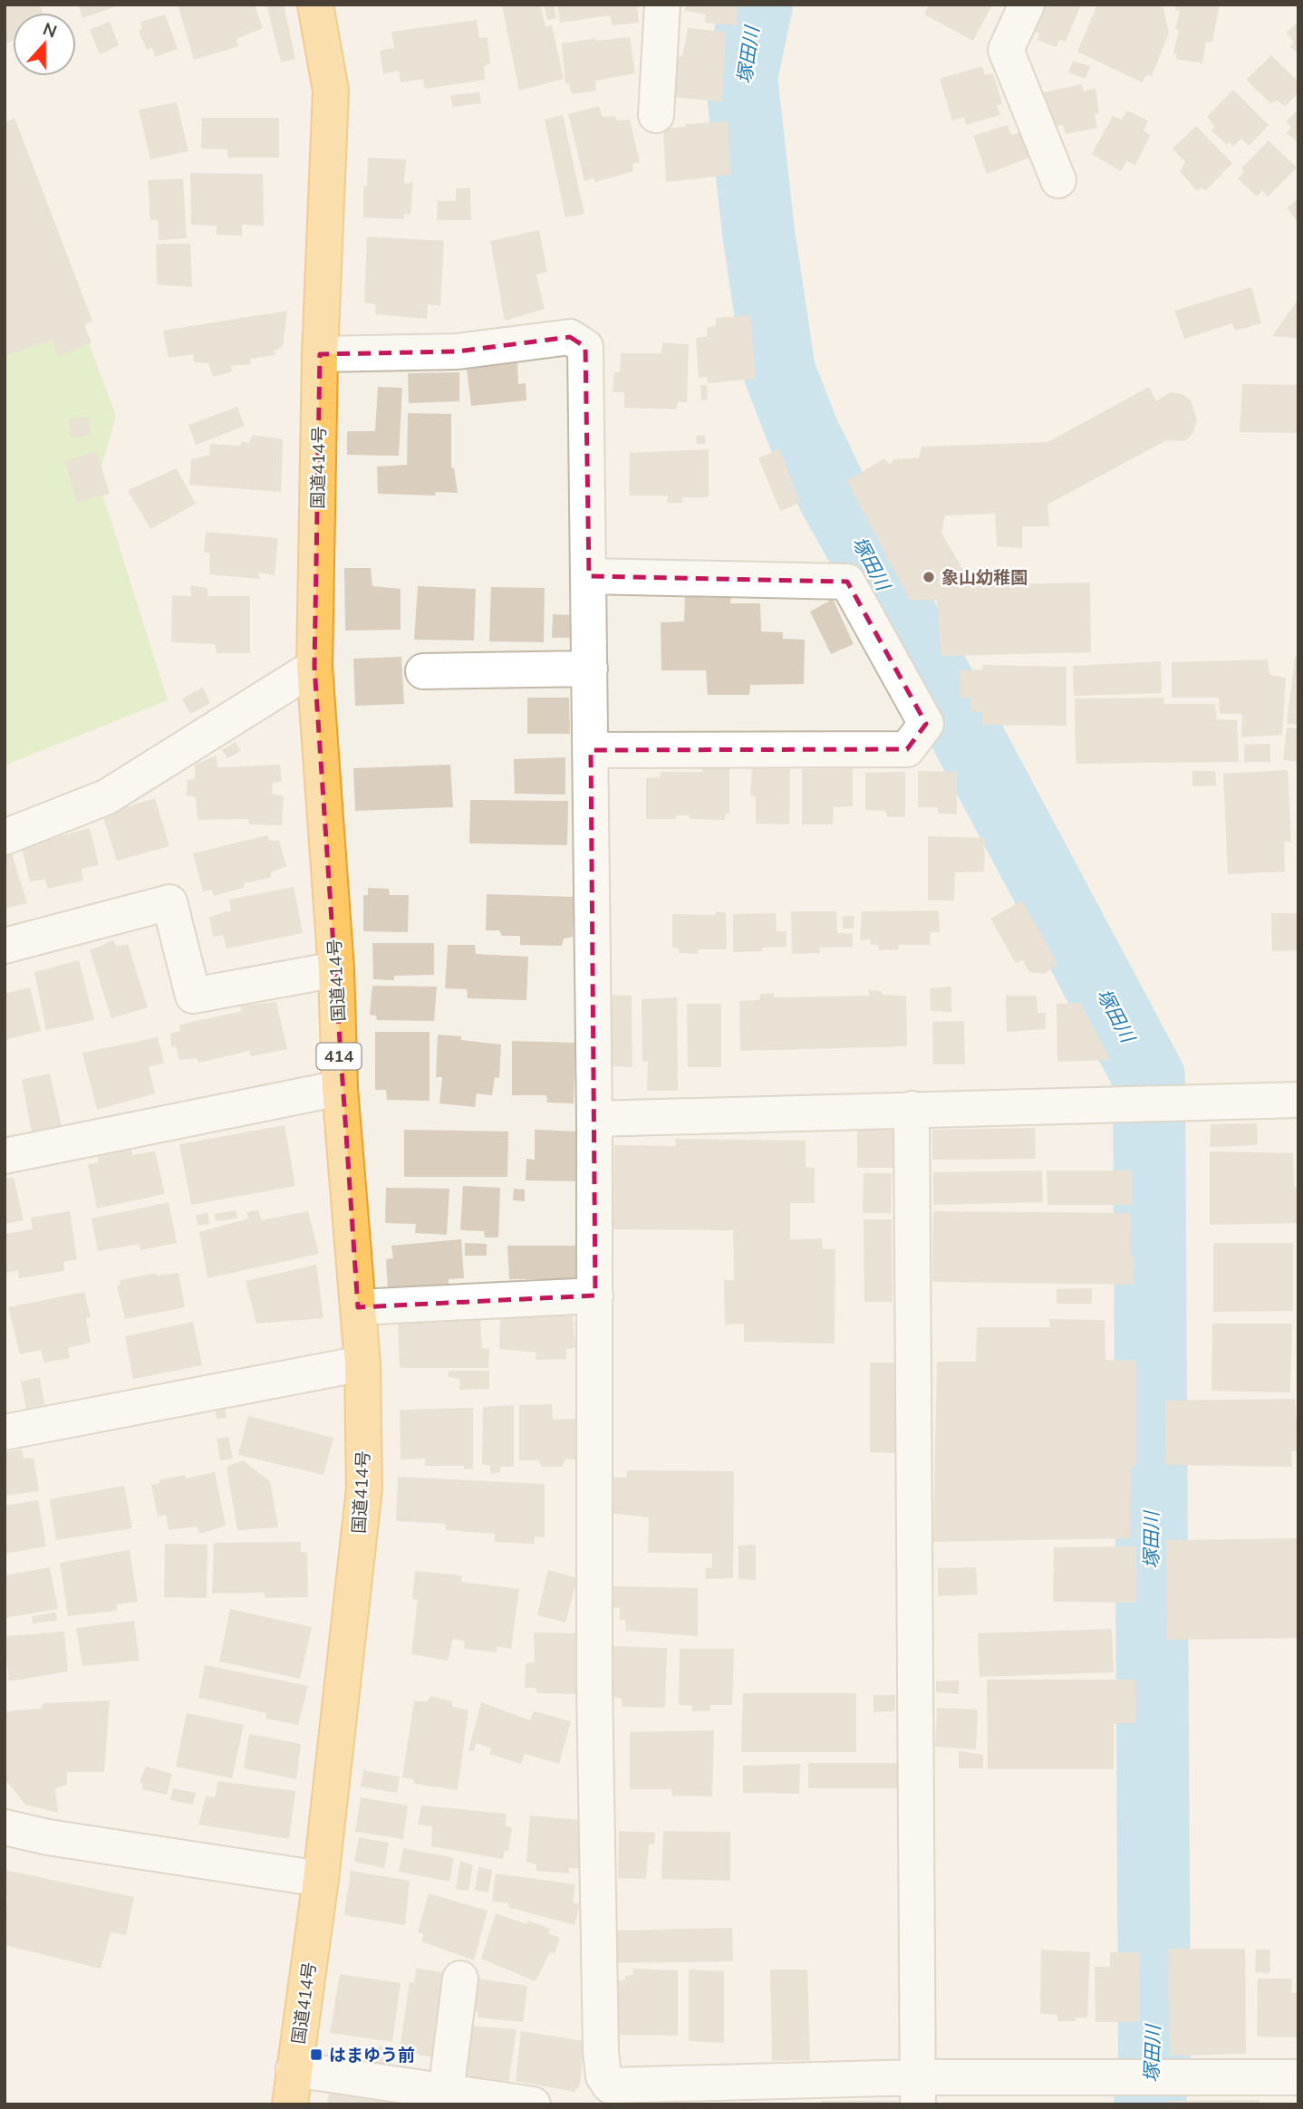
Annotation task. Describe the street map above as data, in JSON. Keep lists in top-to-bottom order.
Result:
{
  "streets": {
    "highway": ["国道414号", "414"]
  },
  "water": ["塚田川"],
  "places": {
    "other": ["象山幼稚園"],
    "transit": ["はまゆう前"]
  },
  "north": "top"
}
